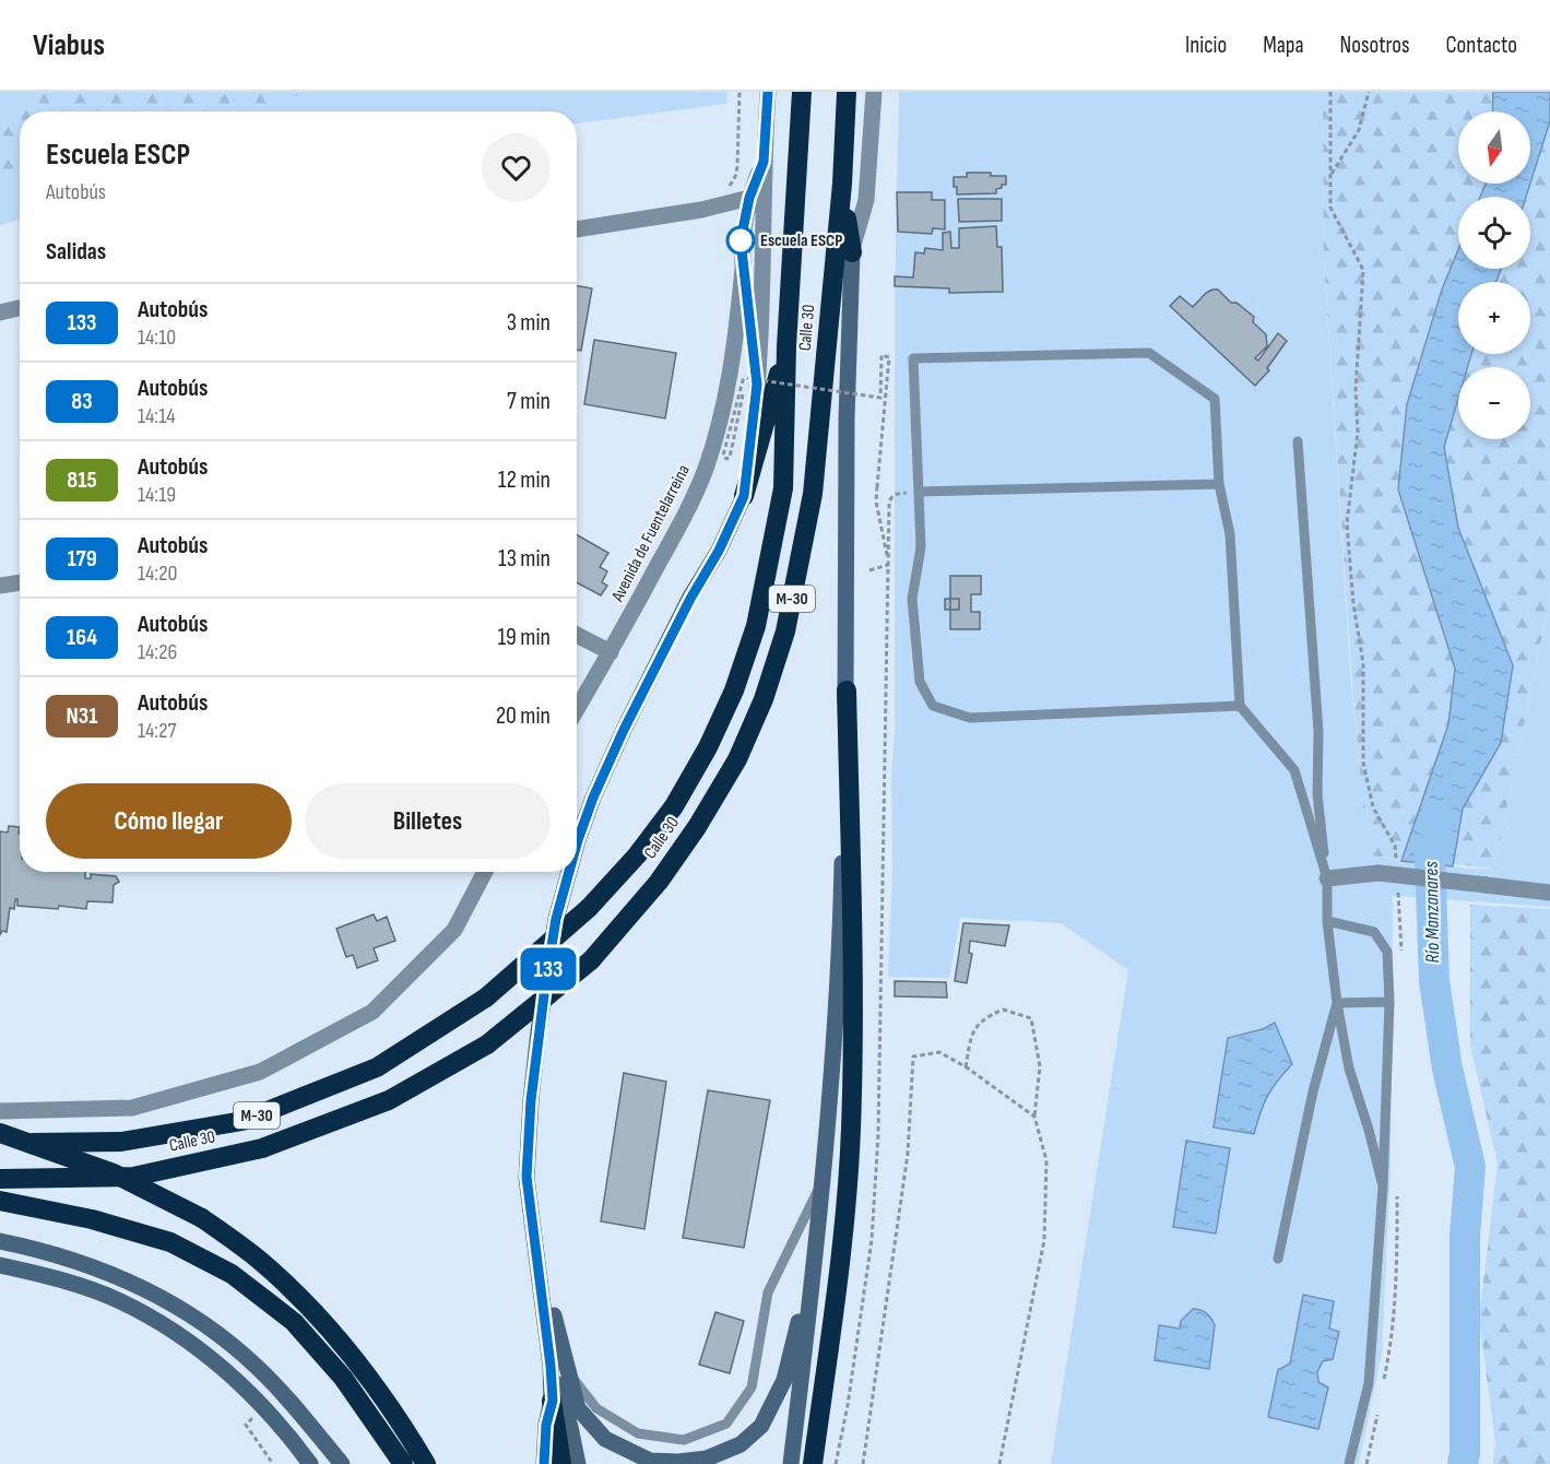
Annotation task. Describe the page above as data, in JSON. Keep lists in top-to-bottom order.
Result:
{
  "streets": {
    "highway": ["Calle 30", "M-30"],
    "street": ["Avenida de Fuentelarreina"]
  },
  "water": ["Río Manzanares"],
  "places": ["Escuela ESCP"],
  "lines": ["bus line 133"],
  "north": "bottom",
  "page": {
    "header": "Viabus",
    "nav": [
      "Inicio",
      "Mapa",
      "Nosotros",
      "Contacto"
    ],
    "on_map": "133",
    "map_buttons": ["+", "−"],
    "heading": [
      ["Escuela ESCP", "Autobús"],
      "Salidas"
    ],
    "list": [
      {
        "mark": "133",
        "name": "Autobús",
        "note": "14:10",
        "value": "3 min"
      },
      {
        "mark": "83",
        "name": "Autobús",
        "note": "14:14",
        "value": "7 min"
      },
      {
        "mark": "815",
        "name": "Autobús",
        "note": "14:19",
        "value": "12 min"
      },
      {
        "mark": "179",
        "name": "Autobús",
        "note": "14:20",
        "value": "13 min"
      },
      {
        "mark": "164",
        "name": "Autobús",
        "note": "14:26",
        "value": "19 min"
      },
      {
        "mark": "N31",
        "name": "Autobús",
        "note": "14:27",
        "value": "20 min"
      }
    ],
    "buttons": ["Cómo llegar", "Billetes"]
  }
}
